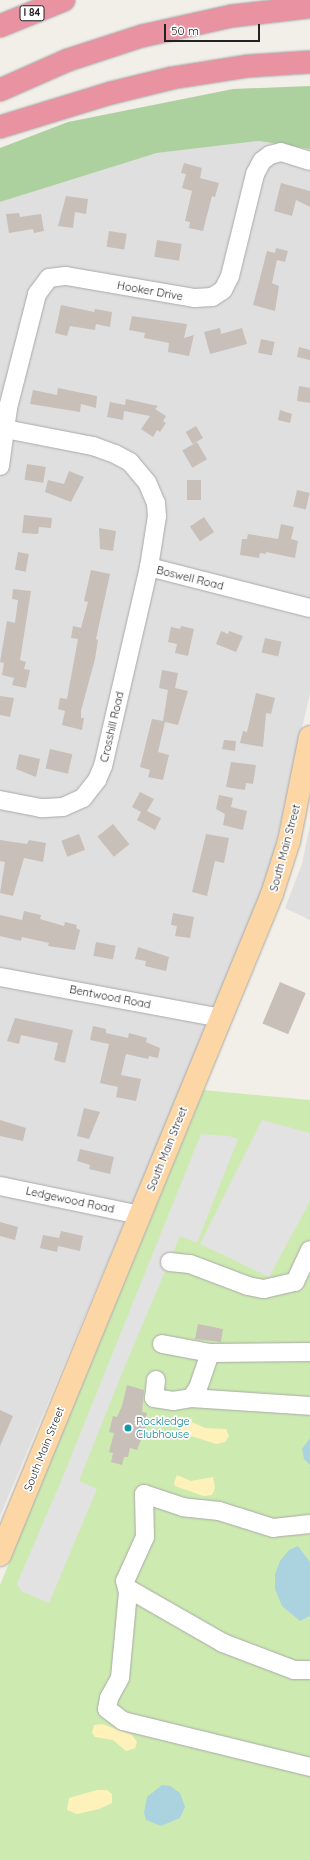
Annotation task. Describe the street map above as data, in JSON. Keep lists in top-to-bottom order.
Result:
{
  "streets": {
    "highway": ["I 84"],
    "main road": ["South Main Street"],
    "street": [
      "Hooker Drive",
      "Boswell Road",
      "Crosshill Road",
      "Bentwood Road",
      "Ledgewood Road"
    ]
  },
  "crossings": [
    ["Hooker Drive", "Boswell Road"],
    ["Boswell Road", "Crosshill Road"],
    ["South Main Street", "Bentwood Road"],
    ["South Main Street", "Ledgewood Road"]
  ],
  "places": ["Rockledge Clubhouse"],
  "scale_bar": "50 m"
}
